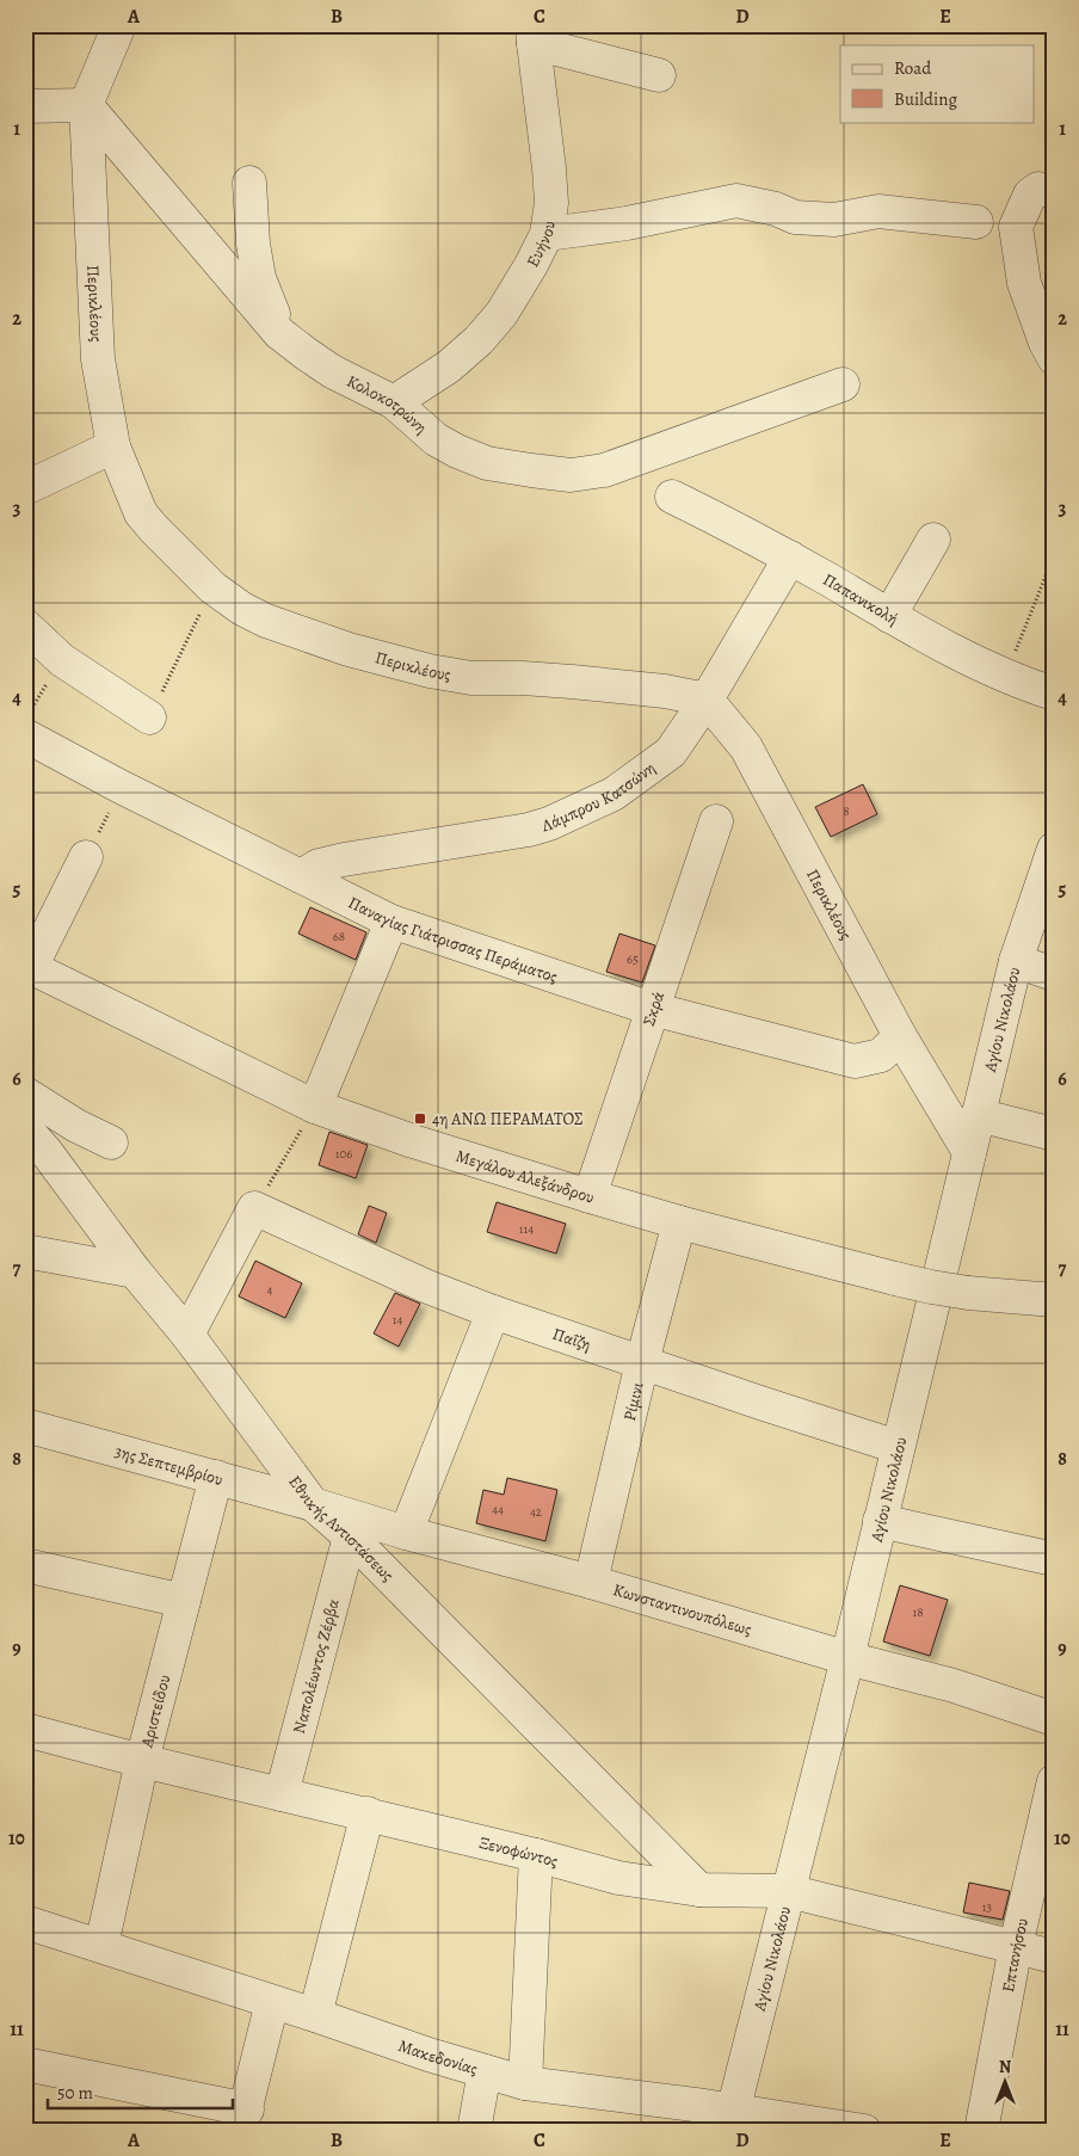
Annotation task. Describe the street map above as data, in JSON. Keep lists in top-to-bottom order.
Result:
{
  "streets": {
    "street": [
      "Ευήνου",
      "Περικλέους",
      "Κολοκοτρώνη",
      "Παπανικολή",
      "Λάμπρου Κατσώνη",
      "Παναγίας Γιάτρισσας Περάματος",
      "Σκρά",
      "Αγίου Νικολάου",
      "Μεγάλου Αλεξάνδρου",
      "Παΐζη",
      "Ρίμινι",
      "3ης Σεπτεμβρίου",
      "Εθνικής Αντιστάσεως",
      "Κωνσταντινουπόλεως",
      "Ναπολέωντος Ζέρβα",
      "Αριστείδου",
      "Ξενοφώντος",
      "Επτανήσου",
      "Μακεδονίας"
    ]
  },
  "crossings": [
    ["Ευήνου", "Κολοκοτρώνη"],
    ["Περικλέους", "Κολοκοτρώνη"],
    ["Περικλέους", "Λάμπρου Κατσώνη"],
    ["Περικλέους", "Παναγίας Γιάτρισσας Περάματος"],
    ["Περικλέους", "Αγίου Νικολάου"],
    ["Παπανικολή", "Λάμπρου Κατσώνη"],
    ["Λάμπρου Κατσώνη", "Παναγίας Γιάτρισσας Περάματος"],
    ["Παναγίας Γιάτρισσας Περάματος", "Σκρά"],
    ["Σκρά", "Μεγάλου Αλεξάνδρου"],
    ["Αγίου Νικολάου", "Παΐζη"],
    ["Αγίου Νικολάου", "Κωνσταντινουπόλεως"],
    ["Αγίου Νικολάου", "Ξενοφώντος"],
    ["Αγίου Νικολάου", "Μακεδονίας"],
    ["Μεγάλου Αλεξάνδρου", "Ρίμινι"],
    ["Παΐζη", "Ρίμινι"],
    ["Ρίμινι", "Κωνσταντινουπόλεως"],
    ["3ης Σεπτεμβρίου", "Εθνικής Αντιστάσεως"],
    ["3ης Σεπτεμβρίου", "Κωνσταντινουπόλεως"],
    ["3ης Σεπτεμβρίου", "Αριστείδου"],
    ["Εθνικής Αντιστάσεως", "Κωνσταντινουπόλεως"],
    ["Εθνικής Αντιστάσεως", "Ναπολέωντος Ζέρβα"],
    ["Εθνικής Αντιστάσεως", "Ξενοφώντος"],
    ["Ναπολέωντος Ζέρβα", "Ξενοφώντος"],
    ["Αριστείδου", "Ξενοφώντος"],
    ["Αριστείδου", "Μακεδονίας"],
    ["Ξενοφώντος", "Επτανήσου"]
  ],
  "places": {
    "transit": ["4η ΑΝΩ ΠΕΡΑΜΑΤΟΣ"]
  },
  "house_numbers": [
    "8",
    "68",
    "65",
    "106",
    "114",
    "4",
    "14",
    "44",
    "42",
    "18",
    "13"
  ],
  "legend": ["Road", "Building"],
  "scale_bar": "50 m",
  "north": "top",
  "grid": {
    "columns": [
      "A",
      "B",
      "C",
      "D",
      "E"
    ],
    "rows": [
      "1",
      "2",
      "3",
      "4",
      "5",
      "6",
      "7",
      "8",
      "9",
      "10",
      "11"
    ]
  }
}
